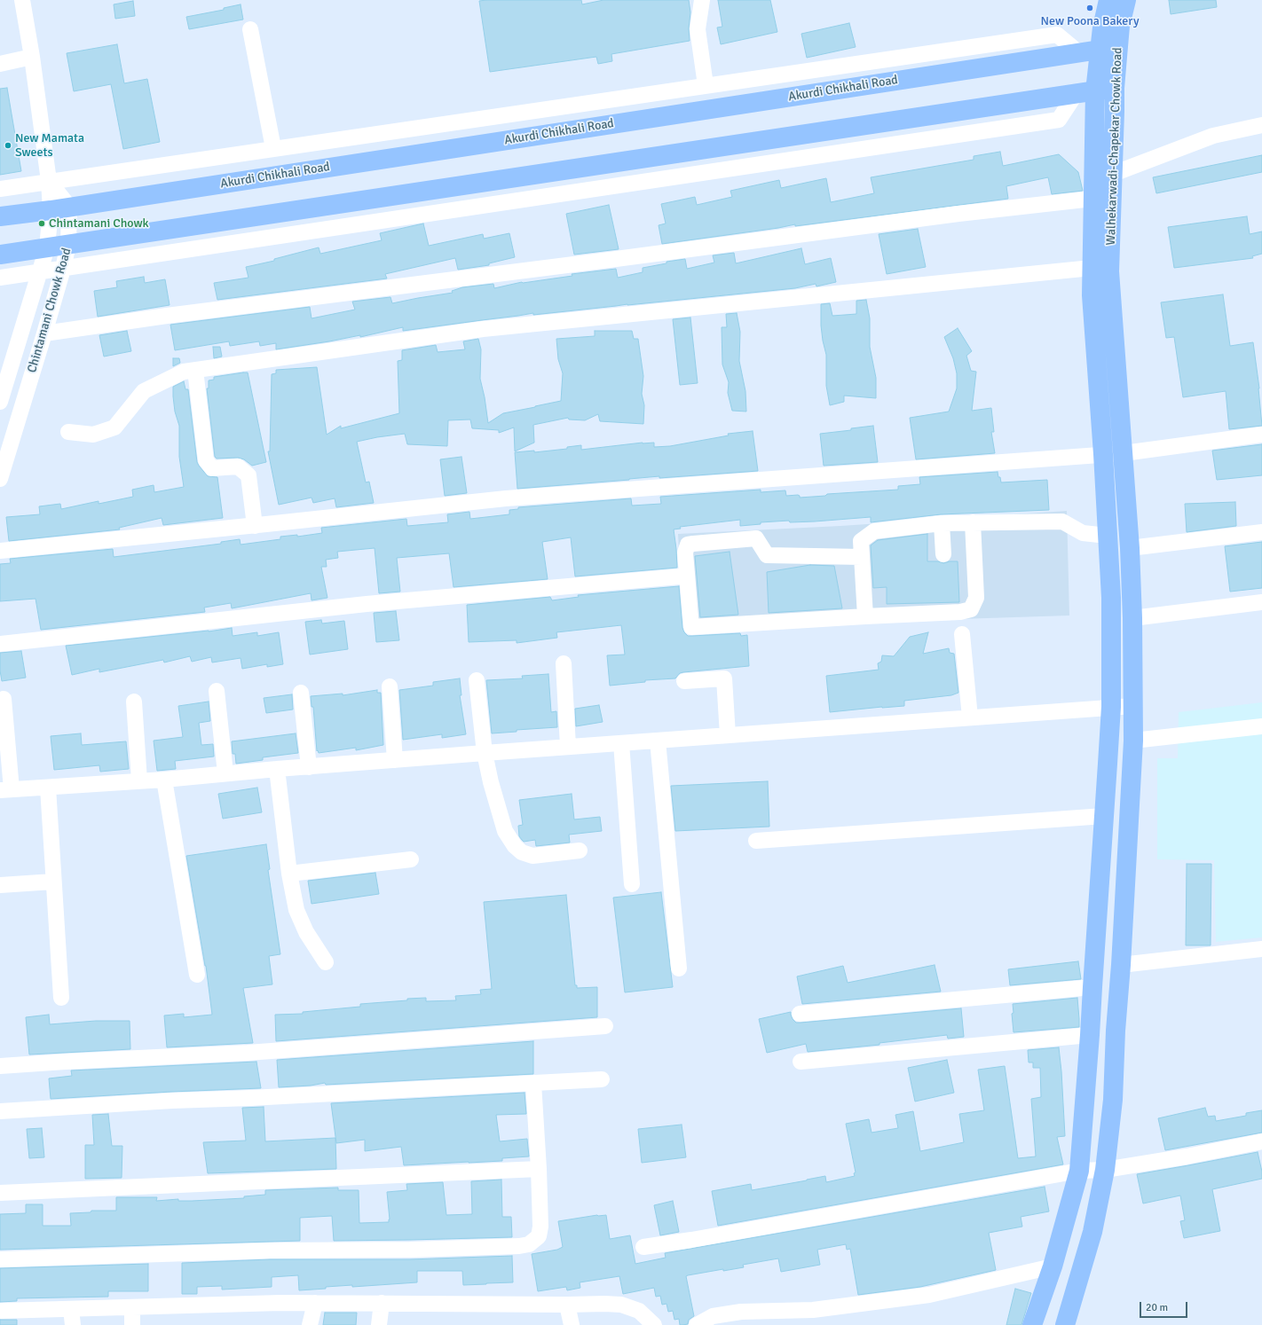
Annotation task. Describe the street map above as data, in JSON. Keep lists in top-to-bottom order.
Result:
{
  "streets": {
    "main road": ["Akurdi Chikhali Road", "Walhekarwadi-Chapekar Chowk Road"],
    "street": ["Chintamani Chowk Road"]
  },
  "crossings": [
    ["Akurdi Chikhali Road", "Walhekarwadi-Chapekar Chowk Road"],
    ["Akurdi Chikhali Road", "Chintamani Chowk Road"]
  ],
  "places": ["New Poona Bakery", "New Mamata Sweets", "Chintamani Chowk"],
  "scale_bar": "20 m"
}
